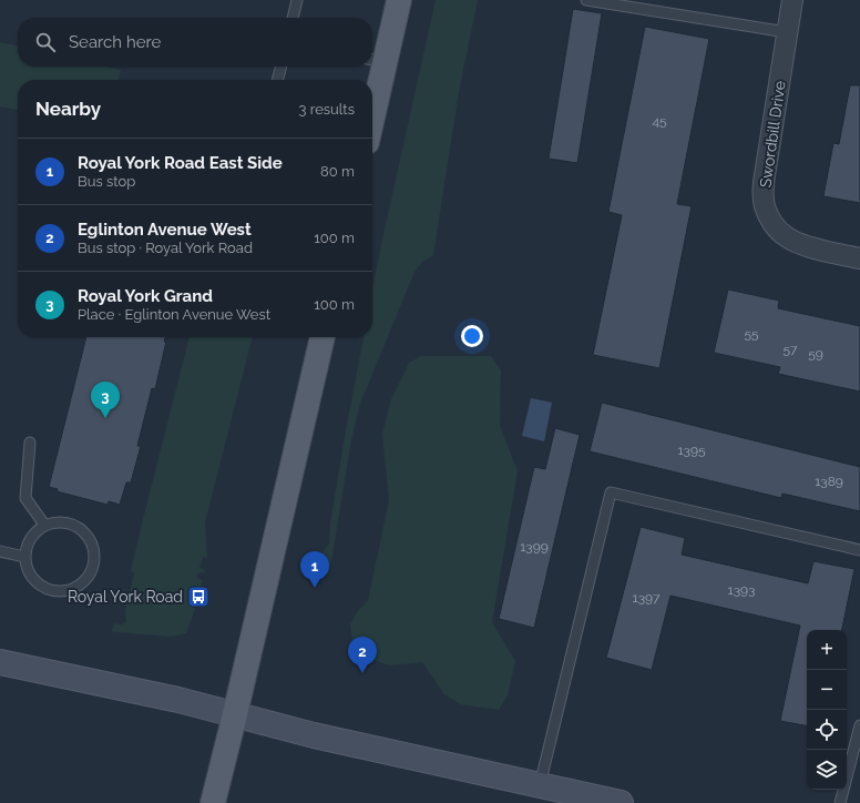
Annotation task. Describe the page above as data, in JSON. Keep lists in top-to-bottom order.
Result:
{
  "streets": {
    "street": ["Swordbill Drive"]
  },
  "places": {
    "bus stop": ["Royal York Road"]
  },
  "house_numbers": [
    "45",
    "55",
    "57",
    "59",
    "1395",
    "1389",
    "1399",
    "1393",
    "1397"
  ],
  "page": {
    "search": "Search here",
    "heading": ["Nearby", "3 results"],
    "list": [
      {
        "mark": "1",
        "name": "Royal York Road East Side",
        "note": "Bus stop",
        "value": "80 m"
      },
      {
        "mark": "2",
        "name": "Eglinton Avenue West",
        "note": "Bus stop · Royal York Road",
        "value": "100 m"
      },
      {
        "mark": "3",
        "name": "Royal York Grand",
        "note": "Place · Eglinton Avenue West",
        "value": "100 m"
      }
    ],
    "pins": ["3", "1", "2"],
    "map_buttons": ["+", "−"]
  }
}
